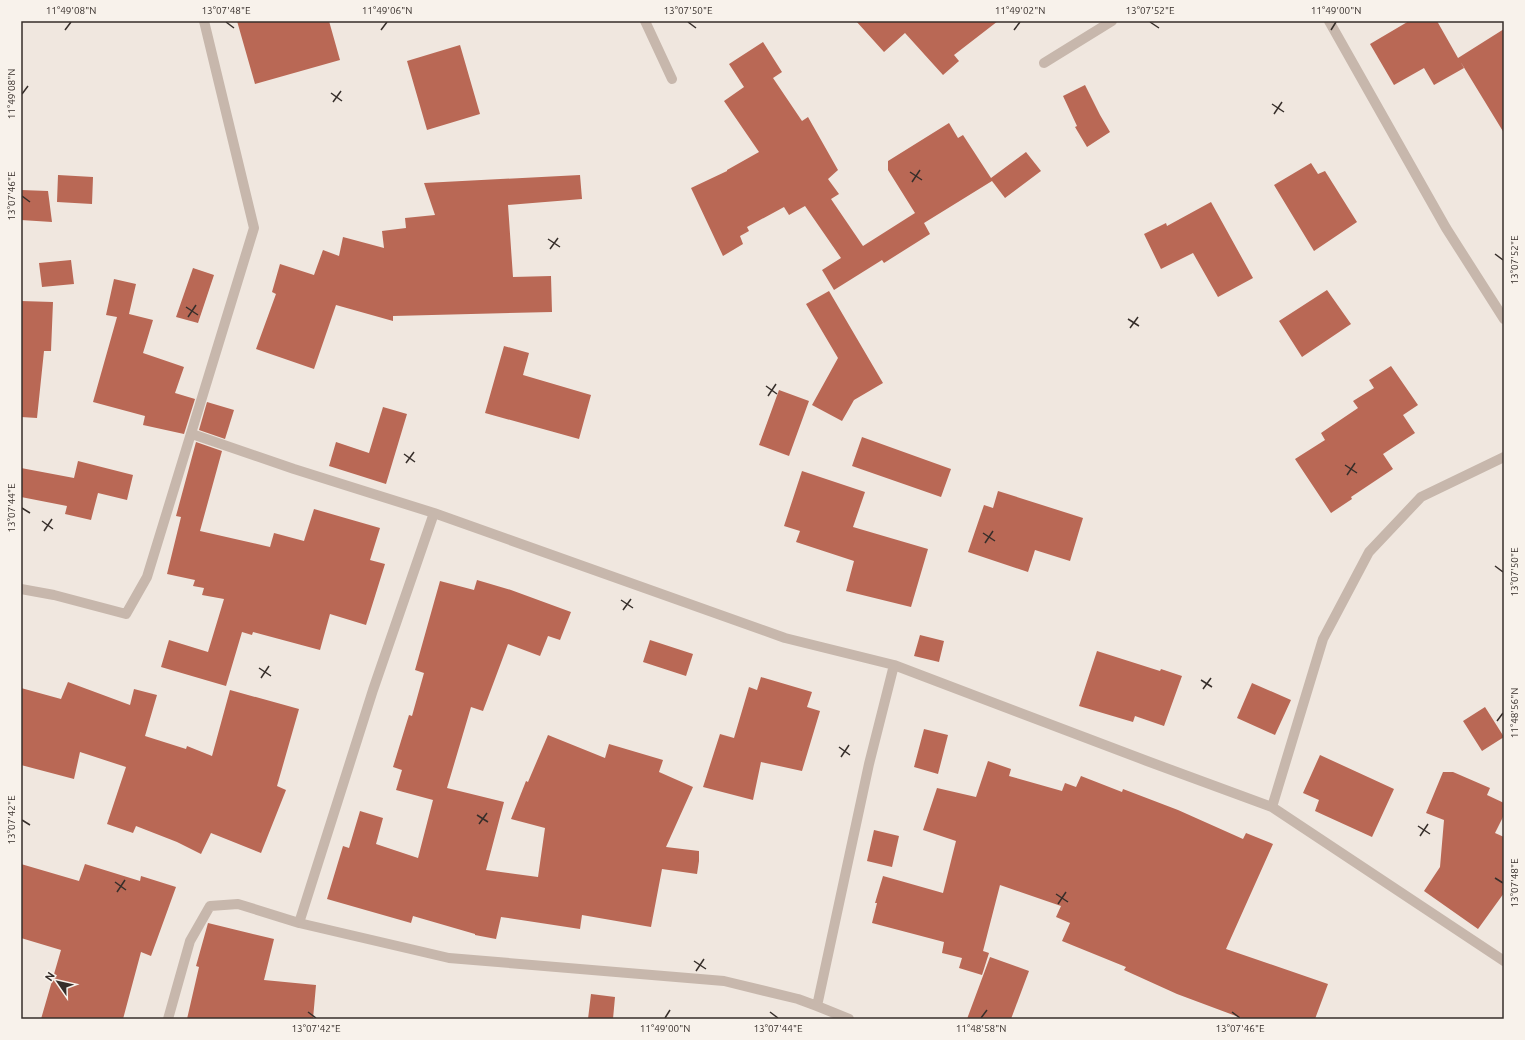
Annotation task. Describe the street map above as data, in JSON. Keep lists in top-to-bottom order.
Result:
{
  "north": "top left",
  "coordinates": [
    "11°49'08\"N",
    "13°07'48\"E",
    "11°49'06\"N",
    "13°07'50\"E",
    "11°49'02\"N",
    "13°07'52\"E",
    "11°49'00\"N",
    "13°07'46\"E",
    "13°07'44\"E",
    "11°48'56\"N",
    "13°07'42\"E",
    "11°48'58\"N"
  ]
}
